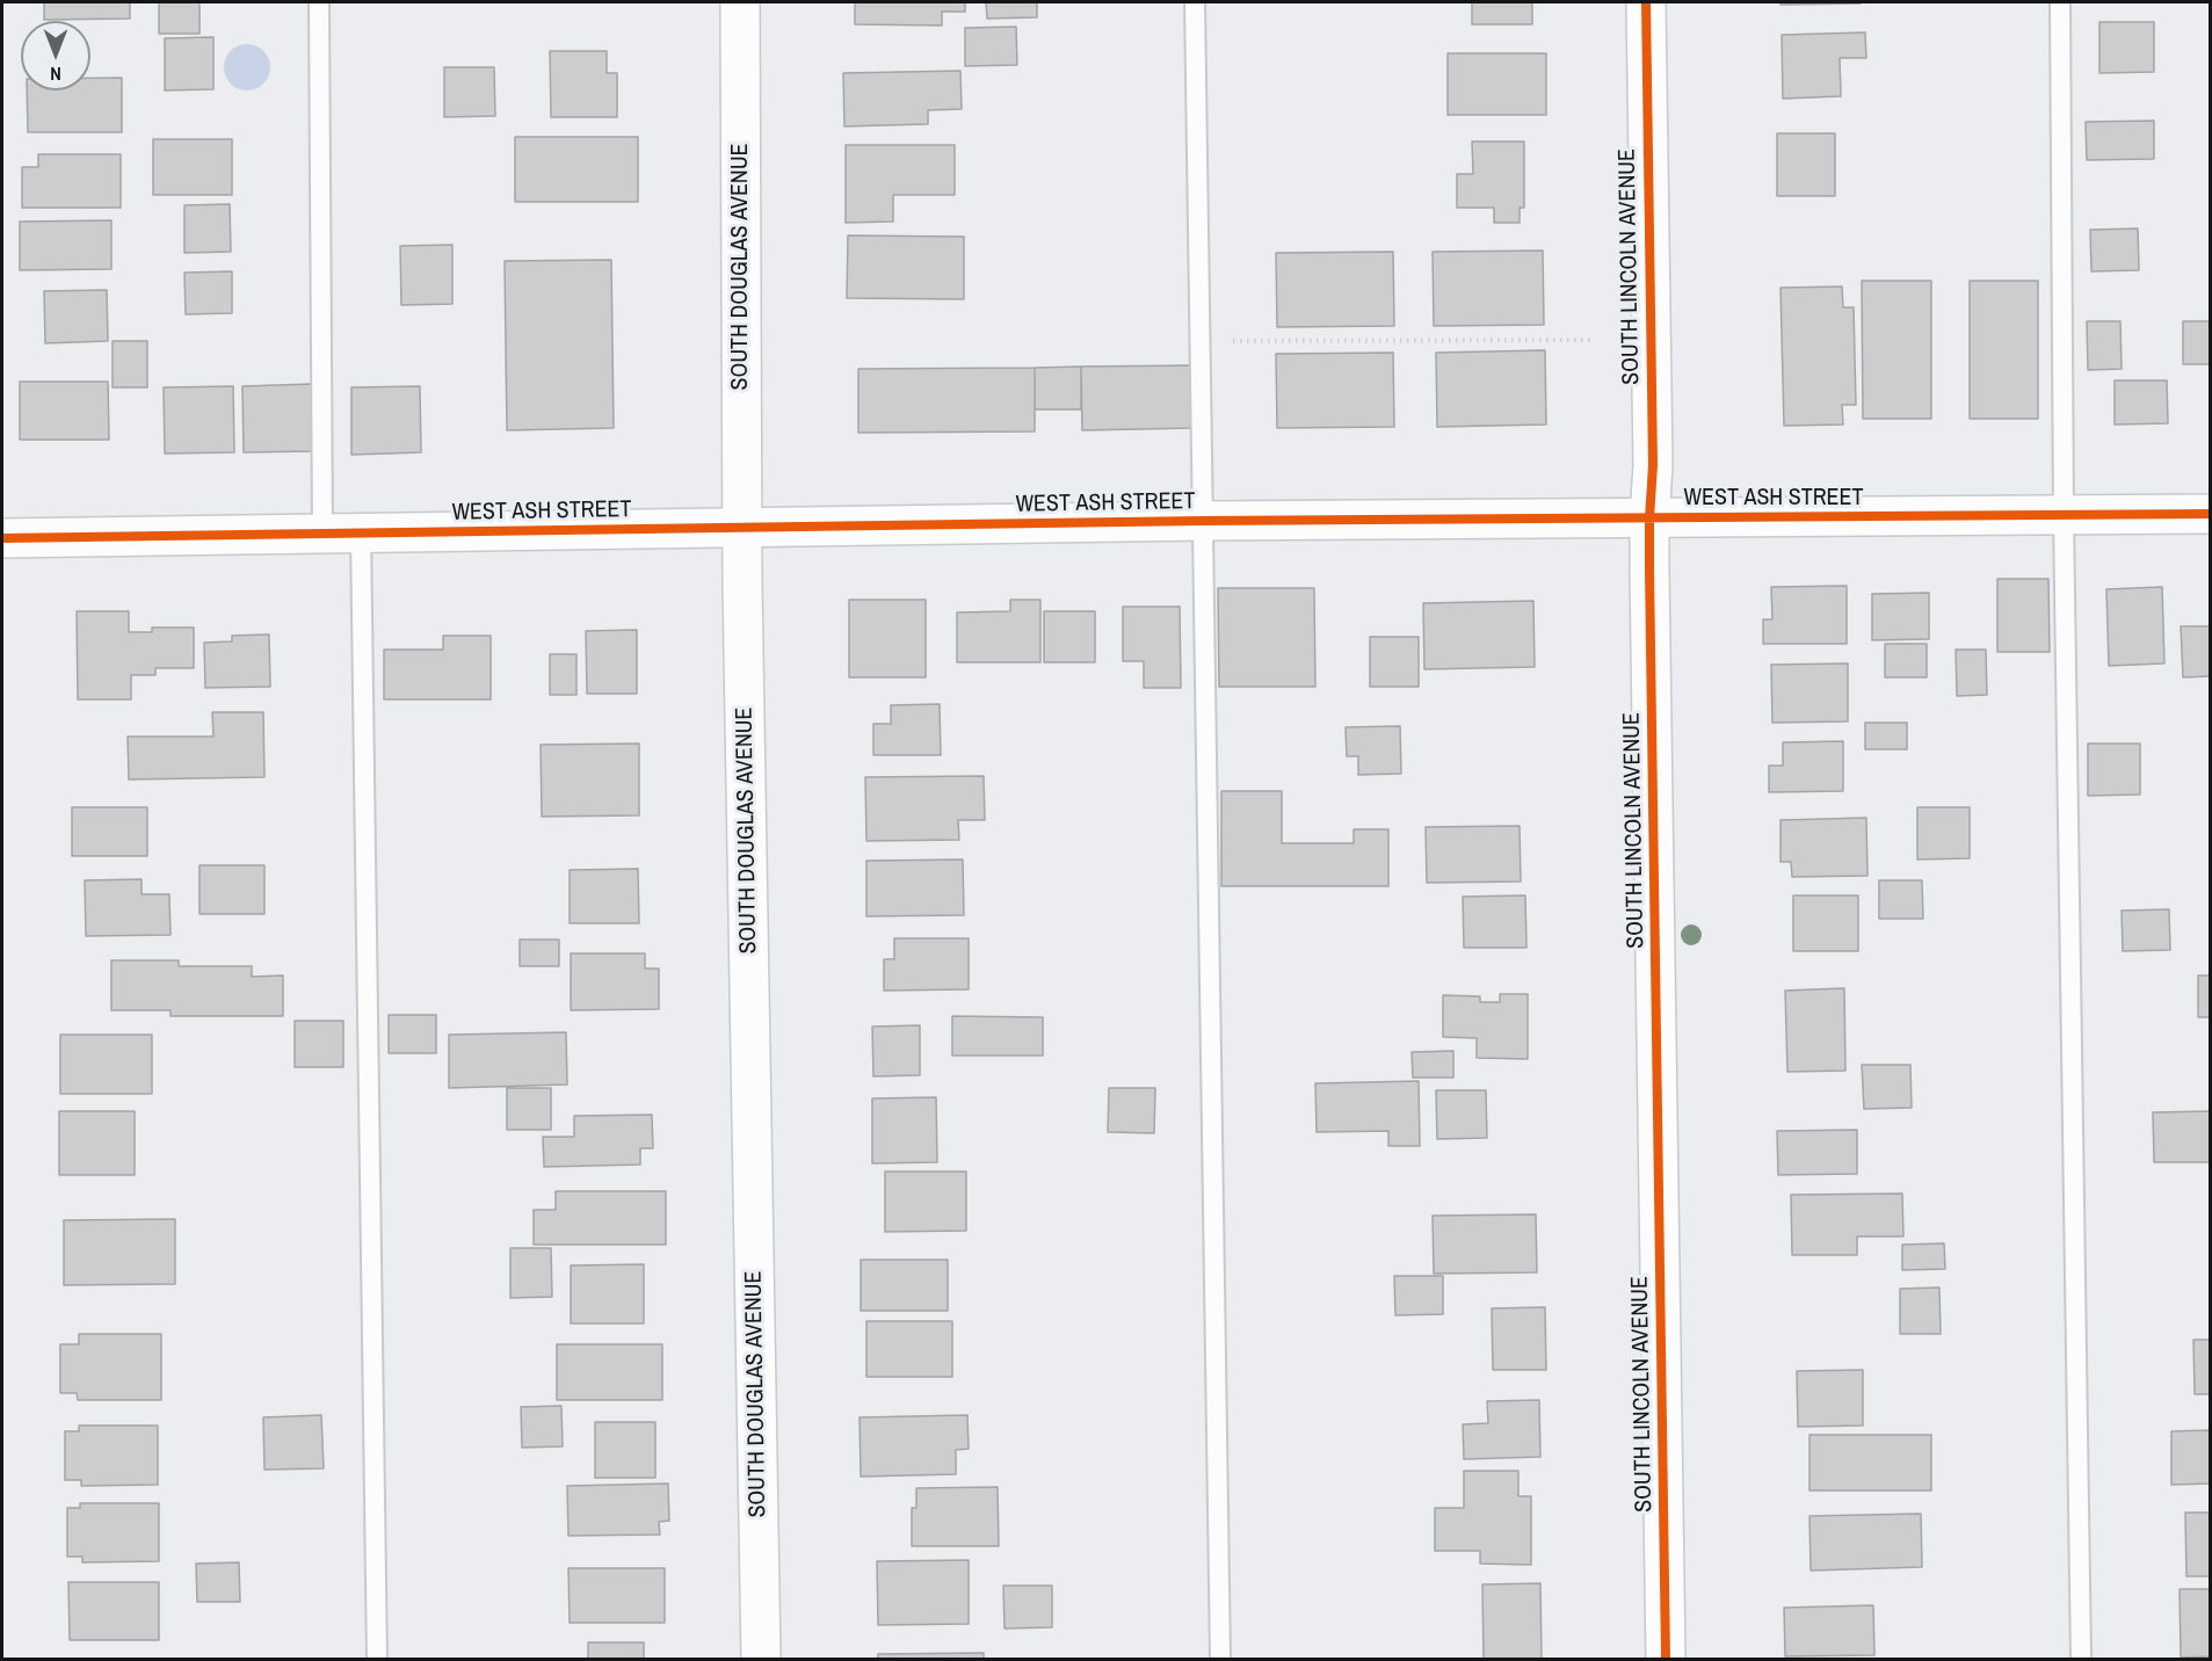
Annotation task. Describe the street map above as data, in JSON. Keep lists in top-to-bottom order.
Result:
{
  "streets": {
    "street": ["SOUTH DOUGLAS AVENUE", "SOUTH LINCOLN AVENUE", "WEST ASH STREET"]
  },
  "crossings": [
    ["SOUTH DOUGLAS AVENUE", "WEST ASH STREET"],
    ["SOUTH LINCOLN AVENUE", "WEST ASH STREET"]
  ],
  "north": "bottom"
}
